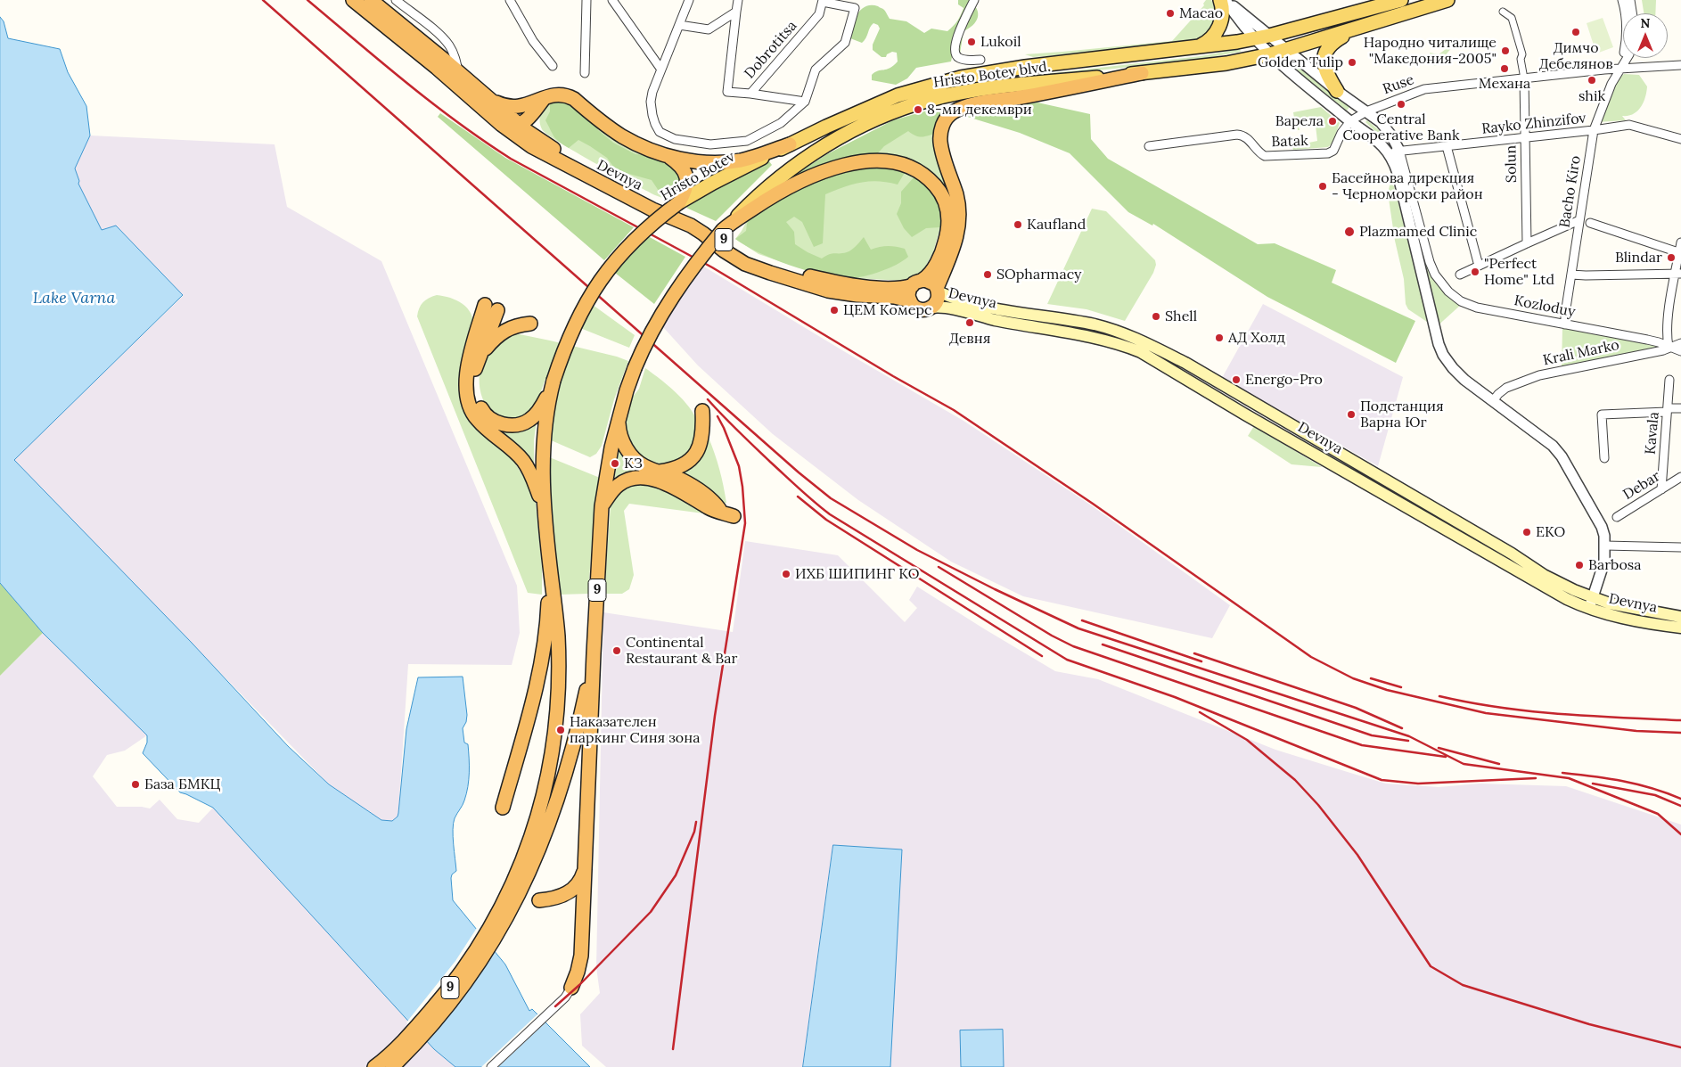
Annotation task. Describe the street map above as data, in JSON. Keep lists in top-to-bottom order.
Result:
{
  "streets": {
    "highway": [
      "Hristo Botev blvd.",
      "Devnya",
      "Hristo Botev",
      "9"
    ],
    "street": [
      "Dobrotitsa",
      "Ruse",
      "Rayko Zhinzifov",
      "Batak",
      "Solun",
      "Bacho Kiro",
      "Kozloduy",
      "Krali Marko",
      "Kavala",
      "Debar"
    ]
  },
  "crossings": [
    ["Hristo Botev blvd.", "9"],
    ["Ruse", "Batak"],
    ["Ruse", "Solun"],
    ["Ruse", "Bacho Kiro"],
    ["Rayko Zhinzifov", "Solun"],
    ["Rayko Zhinzifov", "Bacho Kiro"],
    ["Rayko Zhinzifov", "Kozloduy"],
    ["Devnya", "9"],
    ["Hristo Botev", "9"],
    ["Bacho Kiro", "Kozloduy"],
    ["Kozloduy", "Krali Marko"],
    ["Kavala", "Debar"]
  ],
  "water": ["Lake Varna"],
  "places": [
    "Macao",
    "Димчо Дебелянов",
    "Lukoil",
    "Народно читалище \"Македония-2005\"",
    "Golden Tulip",
    "Механа",
    "shik",
    "Central Cooperative Bank",
    "8-ми декември",
    "Варела",
    "Басейнова дирекция - Черноморски район",
    "Kaufland",
    "Plazmamed Clinic",
    "Blindar",
    "\"Perfect Home\" Ltd",
    "SOpharmacy",
    "ЦЕМ Комерс",
    "Shell",
    "Девня",
    "АД Холд",
    "Energo-Pro",
    "Подстанция Варна Юг",
    "КЗ",
    "EKO",
    "Barbosa",
    "ИХБ ШИПИНГ КО",
    "Continental Restaurant & Bar",
    "Наказателен паркинг Синя зона",
    "База БМКЦ"
  ],
  "north": "top"
}
